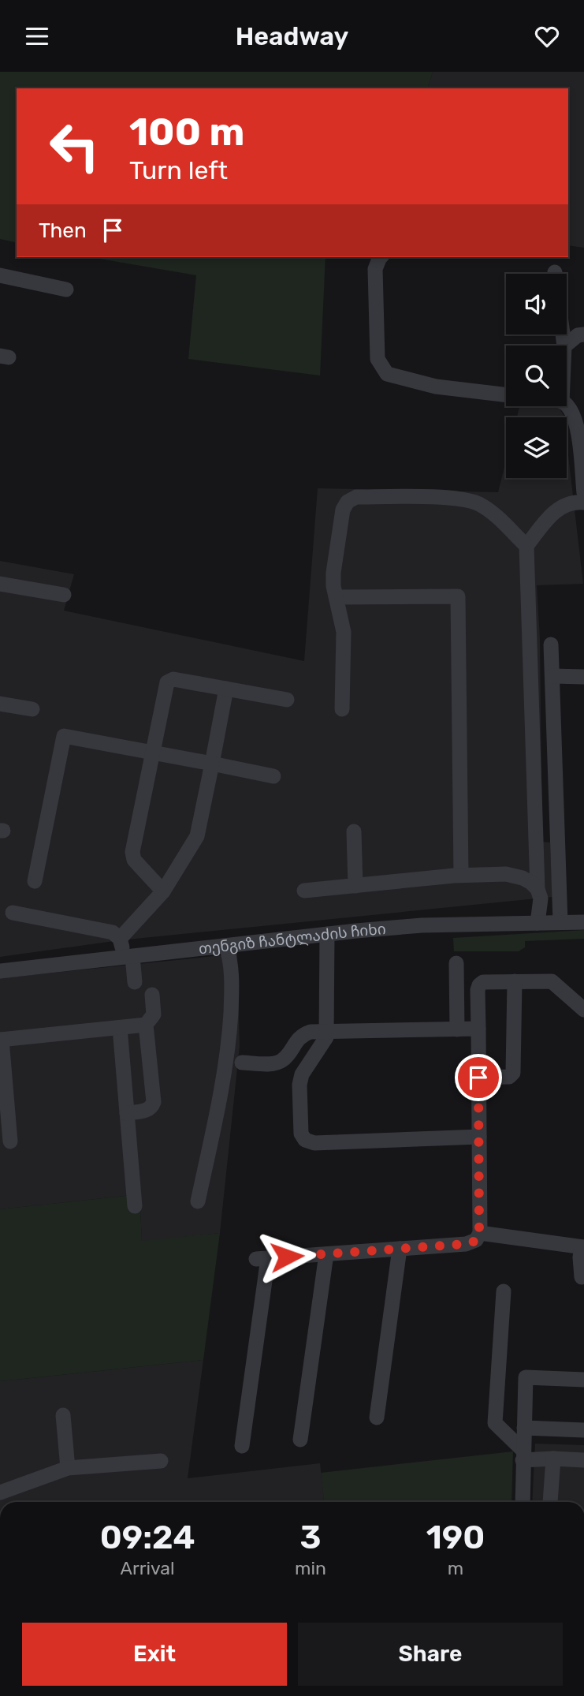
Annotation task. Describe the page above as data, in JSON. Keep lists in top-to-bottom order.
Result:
{
  "streets": {
    "street": ["თენგიზ ჩანტლაძის ჩიხი"]
  },
  "page": {
    "header": "Headway",
    "turn": ["100 m", "Turn left"],
    "then": "Then",
    "eta": [
      "09:24",
      "Arrival",
      "3",
      "min",
      "190",
      "m"
    ],
    "buttons": ["Exit", "Share"]
  }
}
